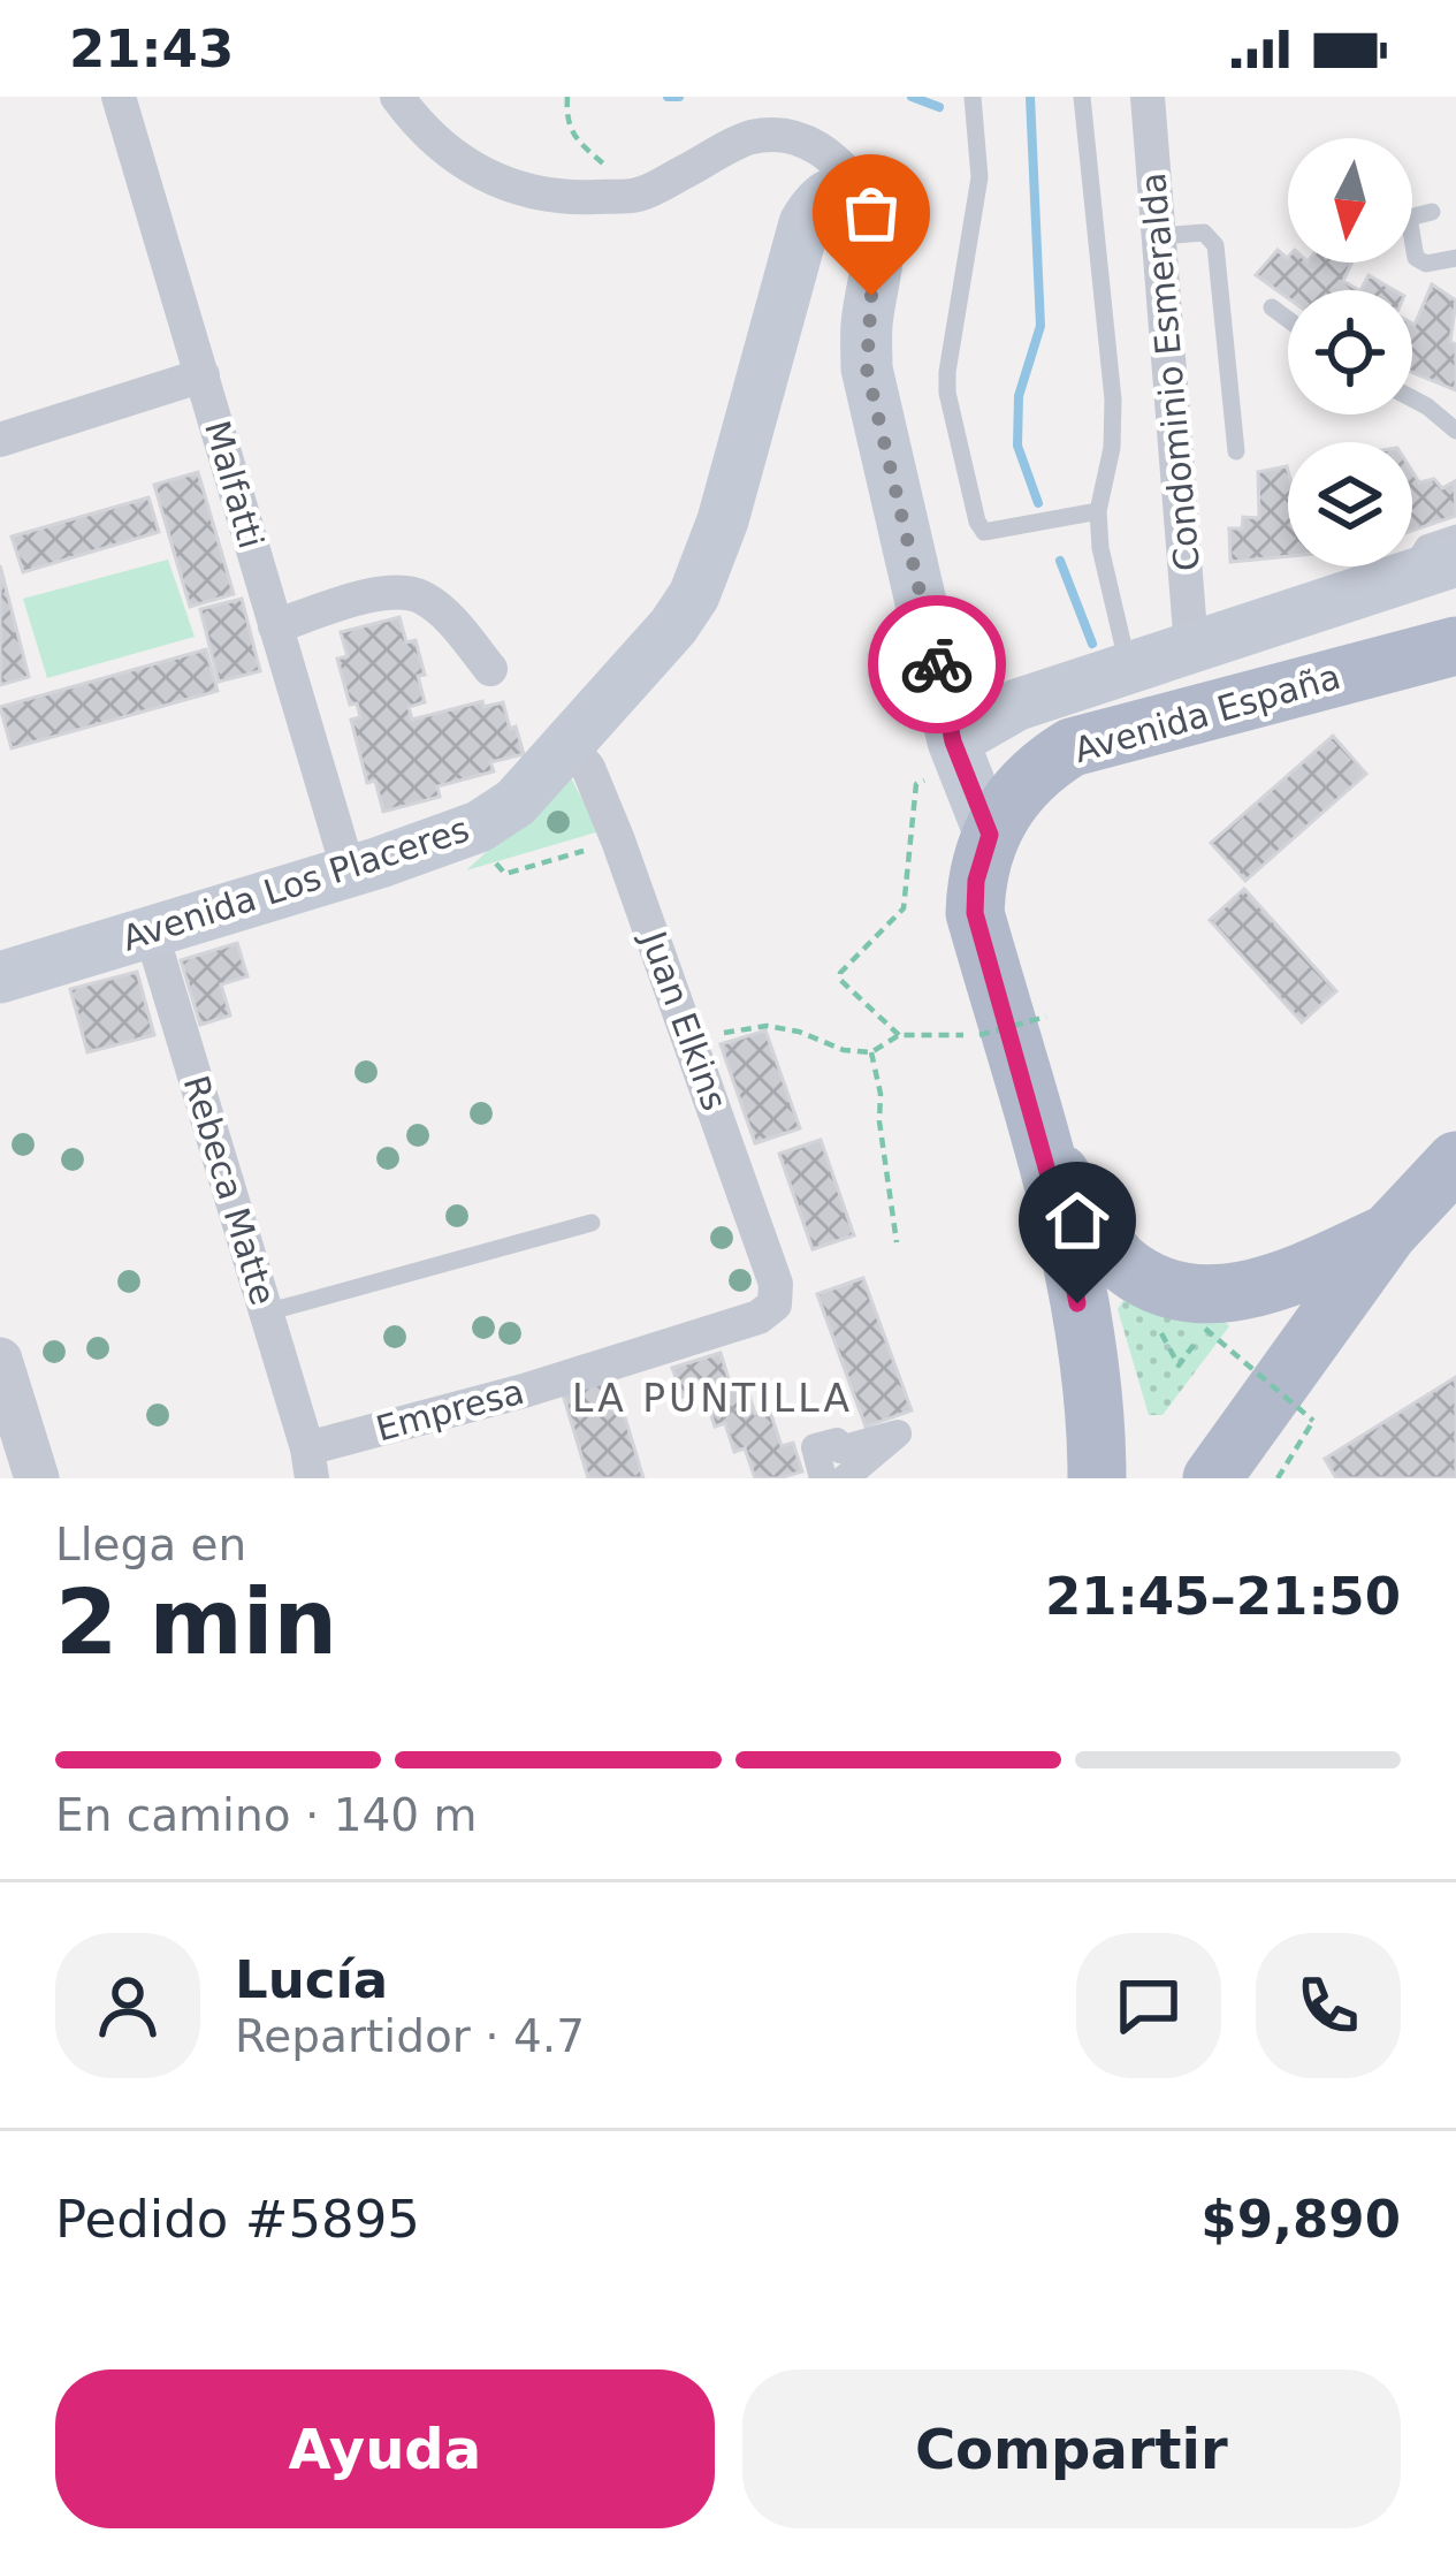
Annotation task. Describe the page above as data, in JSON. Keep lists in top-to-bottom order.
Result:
{
  "streets": {
    "main road": ["Avenida España", "Avenida Los Placeres"],
    "street": [
      "Condominio Esmeralda",
      "Malfatti",
      "Juan Elkins",
      "Rebeca Matte",
      "Empresa"
    ]
  },
  "crossings": [
    ["Malfatti", "Avenida Los Placeres"],
    ["Avenida Los Placeres", "Juan Elkins"],
    ["Avenida Los Placeres", "Rebeca Matte"],
    ["Juan Elkins", "Empresa"],
    ["Rebeca Matte", "Empresa"]
  ],
  "districts": ["LA PUNTILLA"],
  "north": "bottom",
  "page": {
    "status": "21:43",
    "heading": ["2 min", "Llega en", "21:45–21:50"],
    "panel": [
      "Lucía",
      "Repartidor · 4.7",
      "Pedido #5895",
      "$9,890"
    ],
    "bar": "En camino · 140 m",
    "buttons": ["Ayuda", "Compartir"]
  }
}
